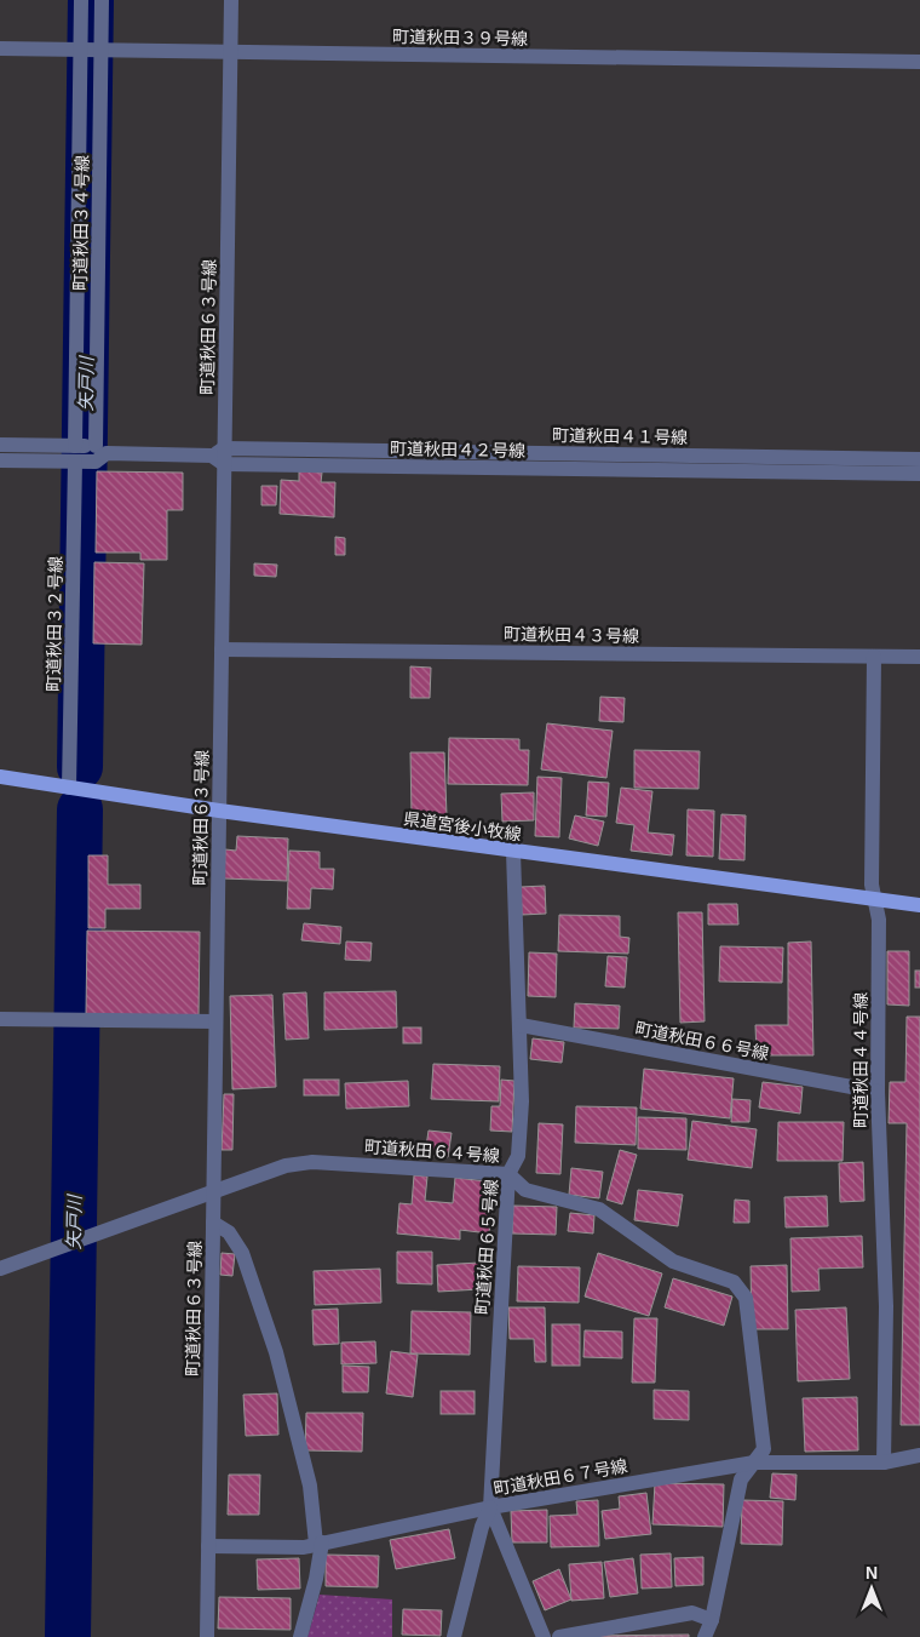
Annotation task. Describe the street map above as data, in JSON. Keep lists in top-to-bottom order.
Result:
{
  "streets": {
    "main road": ["県道宮後小牧線"],
    "street": [
      "町道秋田３９号線",
      "町道秋田３４号線",
      "町道秋田６３号線",
      "町道秋田４１号線",
      "町道秋田４２号線",
      "町道秋田３２号線",
      "町道秋田４３号線",
      "町道秋田６６号線",
      "町道秋田４４号線",
      "町道秋田６４号線",
      "町道秋田６５号線",
      "町道秋田６７号線"
    ]
  },
  "crossings": [
    ["町道秋田３９号線", "町道秋田３４号線"],
    ["町道秋田３９号線", "町道秋田６３号線"],
    ["町道秋田３９号線", "町道秋田３２号線"],
    ["町道秋田３４号線", "町道秋田４２号線"],
    ["町道秋田６３号線", "町道秋田４１号線"],
    ["町道秋田６３号線", "町道秋田４２号線"],
    ["町道秋田６３号線", "町道秋田４３号線"],
    ["町道秋田６３号線", "県道宮後小牧線"],
    ["町道秋田６３号線", "町道秋田６４号線"],
    ["町道秋田６３号線", "町道秋田６７号線"],
    ["町道秋田４１号線", "町道秋田４２号線"],
    ["町道秋田４２号線", "町道秋田３２号線"],
    ["町道秋田３２号線", "県道宮後小牧線"],
    ["町道秋田４３号線", "町道秋田４４号線"],
    ["県道宮後小牧線", "町道秋田４４号線"],
    ["県道宮後小牧線", "町道秋田６５号線"],
    ["町道秋田６６号線", "町道秋田４４号線"],
    ["町道秋田６６号線", "町道秋田６５号線"],
    ["町道秋田４４号線", "町道秋田６７号線"],
    ["町道秋田６４号線", "町道秋田６５号線"],
    ["町道秋田６４号線", "町道秋田６７号線"],
    ["町道秋田６５号線", "町道秋田６７号線"]
  ],
  "water": ["矢戸川"],
  "north": "top"
}
